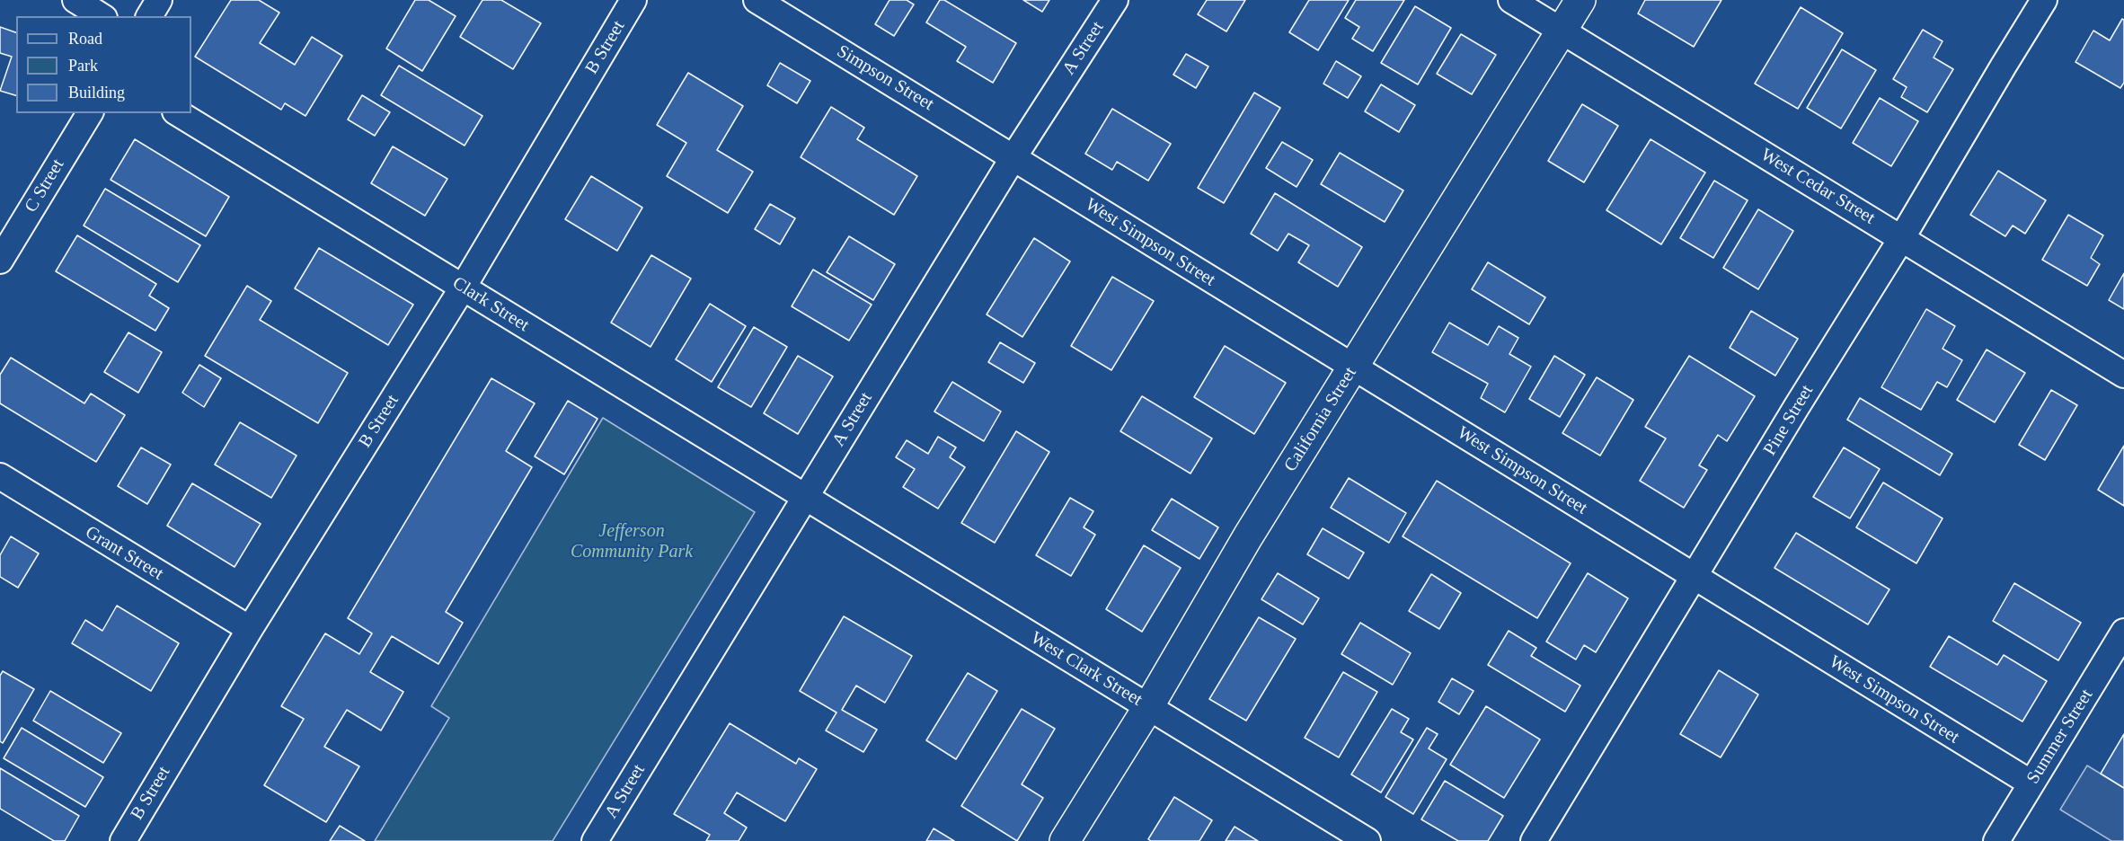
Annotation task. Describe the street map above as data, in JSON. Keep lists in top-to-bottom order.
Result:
{
  "streets": {
    "street": [
      "B Street",
      "A Street",
      "Simpson Street",
      "C Street",
      "West Cedar Street",
      "West Simpson Street",
      "Clark Street",
      "California Street",
      "Pine Street",
      "Grant Street",
      "West Clark Street",
      "Summer Street"
    ]
  },
  "crossings": [
    ["B Street", "Clark Street"],
    ["B Street", "Grant Street"],
    ["A Street", "Simpson Street"],
    ["A Street", "West Simpson Street"],
    ["A Street", "Clark Street"],
    ["A Street", "West Clark Street"],
    ["Simpson Street", "West Simpson Street"],
    ["West Cedar Street", "California Street"],
    ["West Cedar Street", "Pine Street"],
    ["West Simpson Street", "California Street"],
    ["West Simpson Street", "Pine Street"],
    ["West Simpson Street", "Summer Street"],
    ["Clark Street", "West Clark Street"],
    ["California Street", "West Clark Street"]
  ],
  "parks": ["Jefferson Community Park"],
  "legend": ["Road", "Park", "Building"]
}
